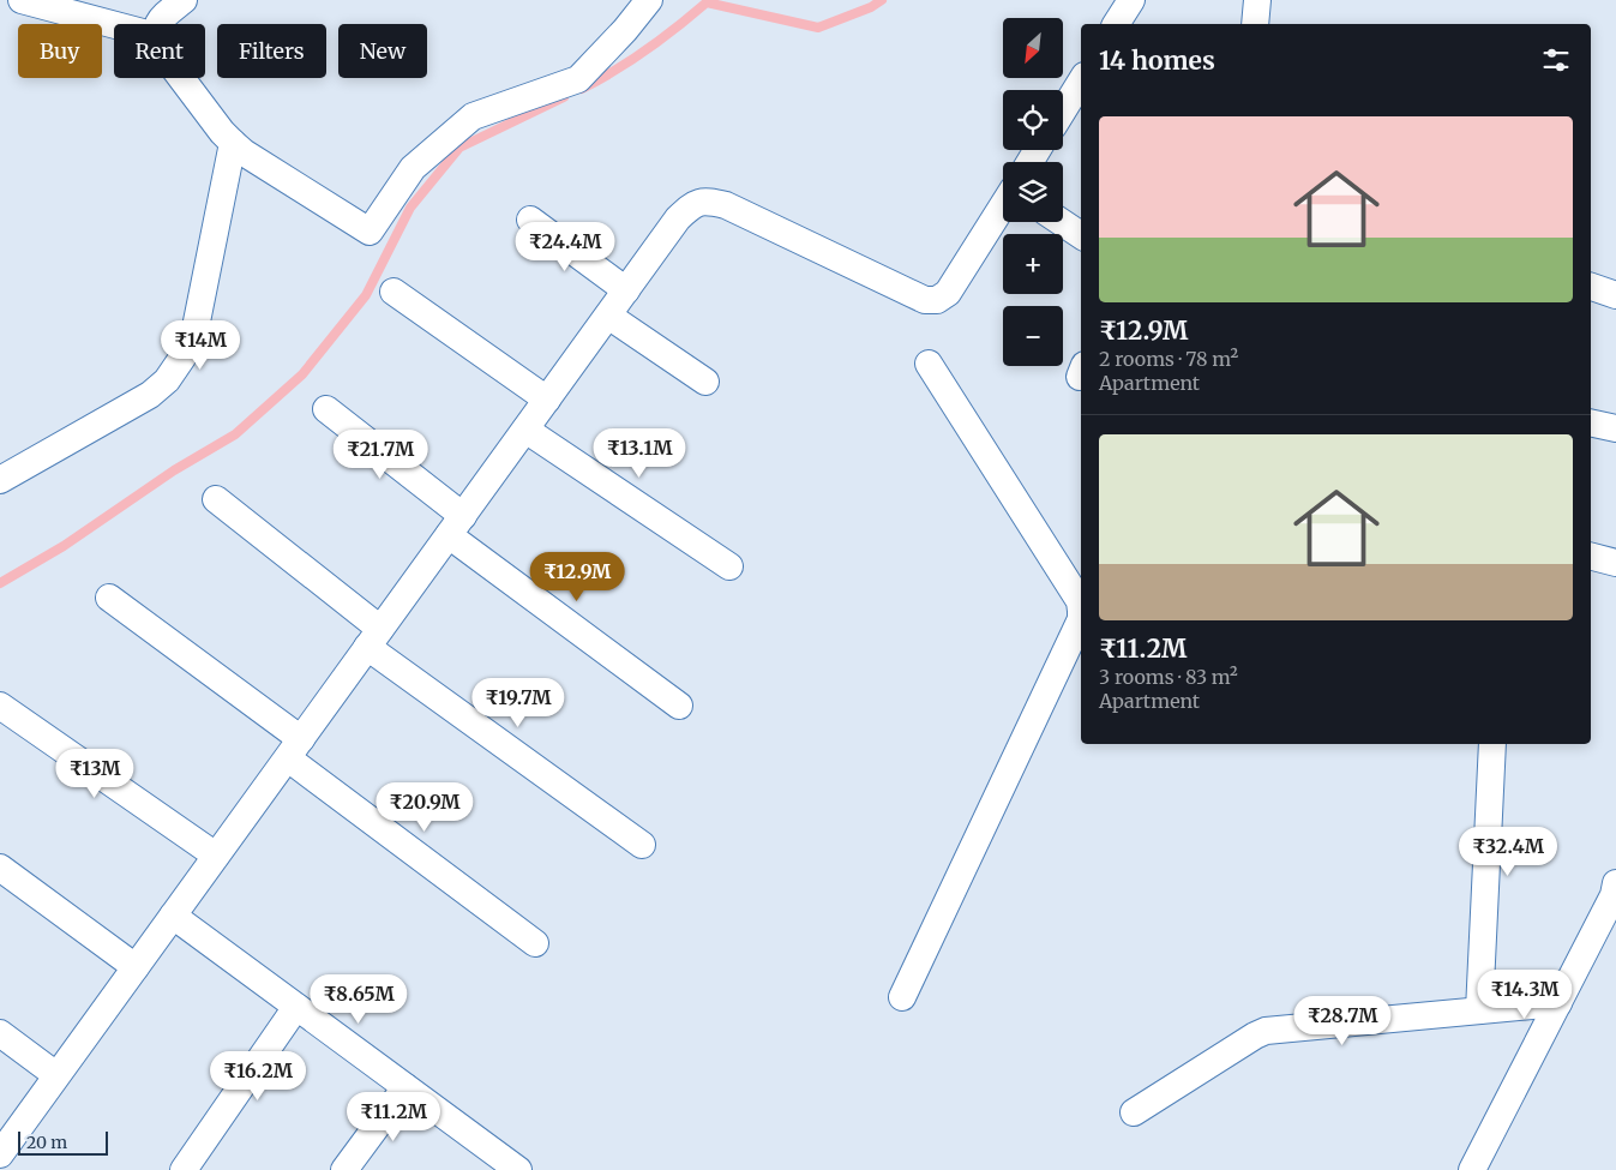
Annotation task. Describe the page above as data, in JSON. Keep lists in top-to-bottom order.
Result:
{
  "scale_bar": "20 m",
  "north": "bottom left",
  "page": {
    "map_buttons": ["+", "−"],
    "chip": [
      "Buy",
      "Rent",
      "Filters",
      "New"
    ],
    "heading": "14 homes",
    "list": [
      {
        "name": "₹12.9M",
        "note": "2 rooms · 78 m² · Apartment"
      },
      {
        "name": "₹11.2M",
        "note": "3 rooms · 83 m² · Apartment"
      }
    ],
    "price": [
      "₹24.4M",
      "₹14M",
      "₹13.1M",
      "₹21.7M",
      "₹12.9M",
      "₹19.7M",
      "₹13M",
      "₹20.9M",
      "₹32.4M",
      "₹14.3M",
      "₹8.65M",
      "₹28.7M",
      "₹16.2M",
      "₹11.2M"
    ],
    "scale": "20 m"
  }
}
